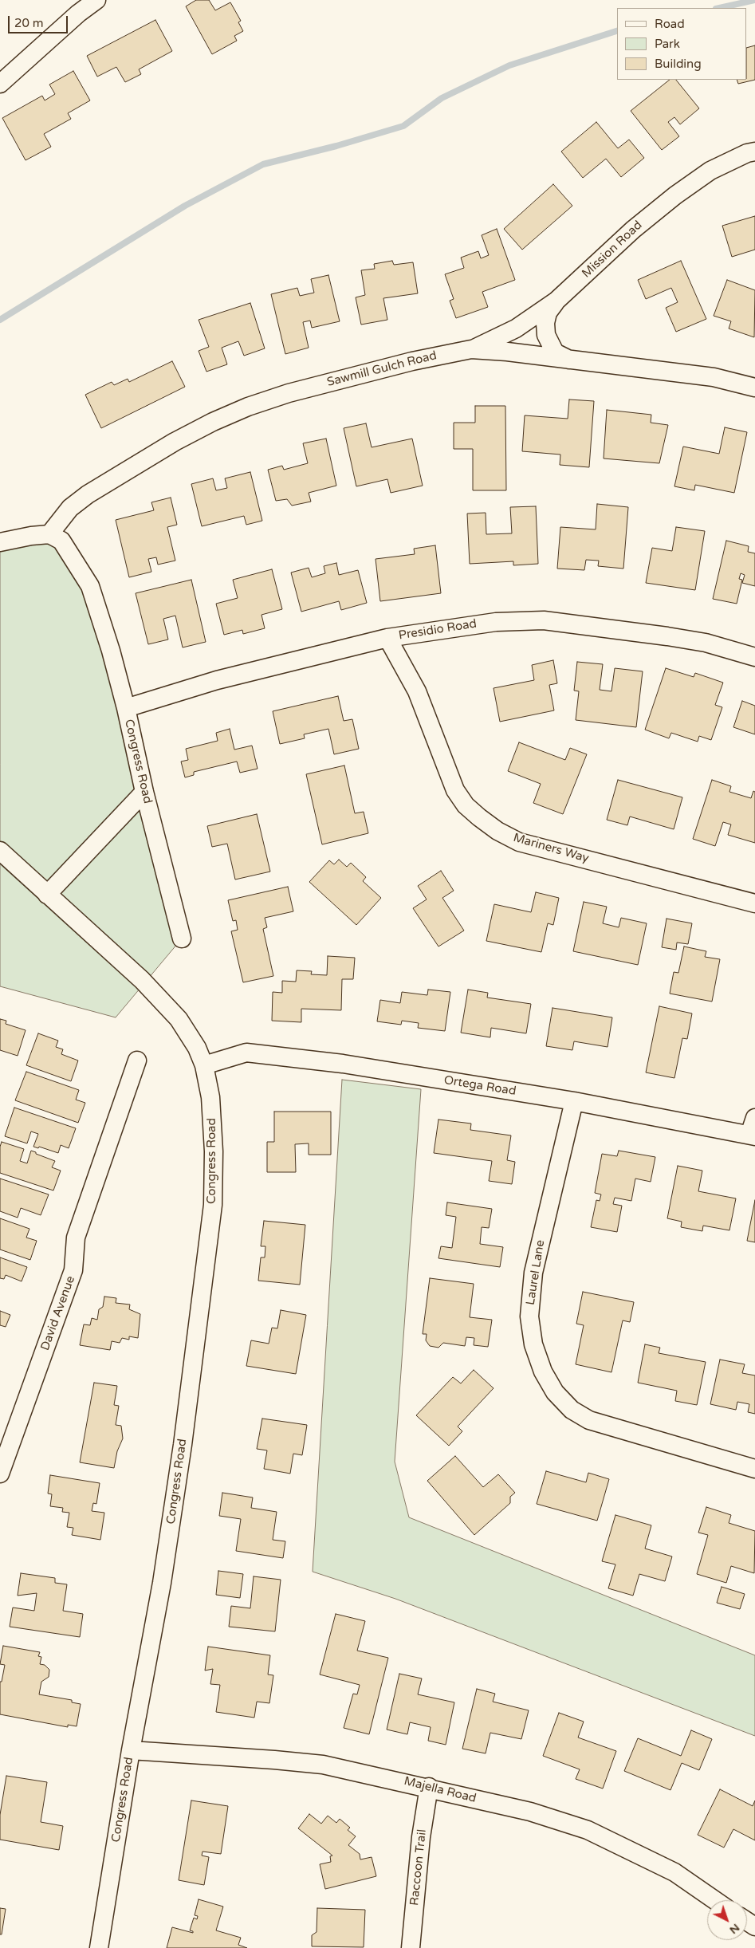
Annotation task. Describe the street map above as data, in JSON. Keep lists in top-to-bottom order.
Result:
{
  "streets": {
    "street": [
      "Mission Road",
      "Sawmill Gulch Road",
      "Presidio Road",
      "Congress Road",
      "Mariners Way",
      "Ortega Road",
      "Laurel Lane",
      "David Avenue",
      "Majella Road",
      "Raccoon Trail"
    ]
  },
  "crossings": [
    ["Mission Road", "Sawmill Gulch Road"],
    ["Sawmill Gulch Road", "Congress Road"],
    ["Presidio Road", "Congress Road"],
    ["Presidio Road", "Mariners Way"],
    ["Congress Road", "Ortega Road"],
    ["Congress Road", "Majella Road"],
    ["Ortega Road", "Laurel Lane"],
    ["Majella Road", "Raccoon Trail"]
  ],
  "legend": ["Road", "Park", "Building"],
  "scale_bar": "20 m",
  "north": "bottom right"
}
